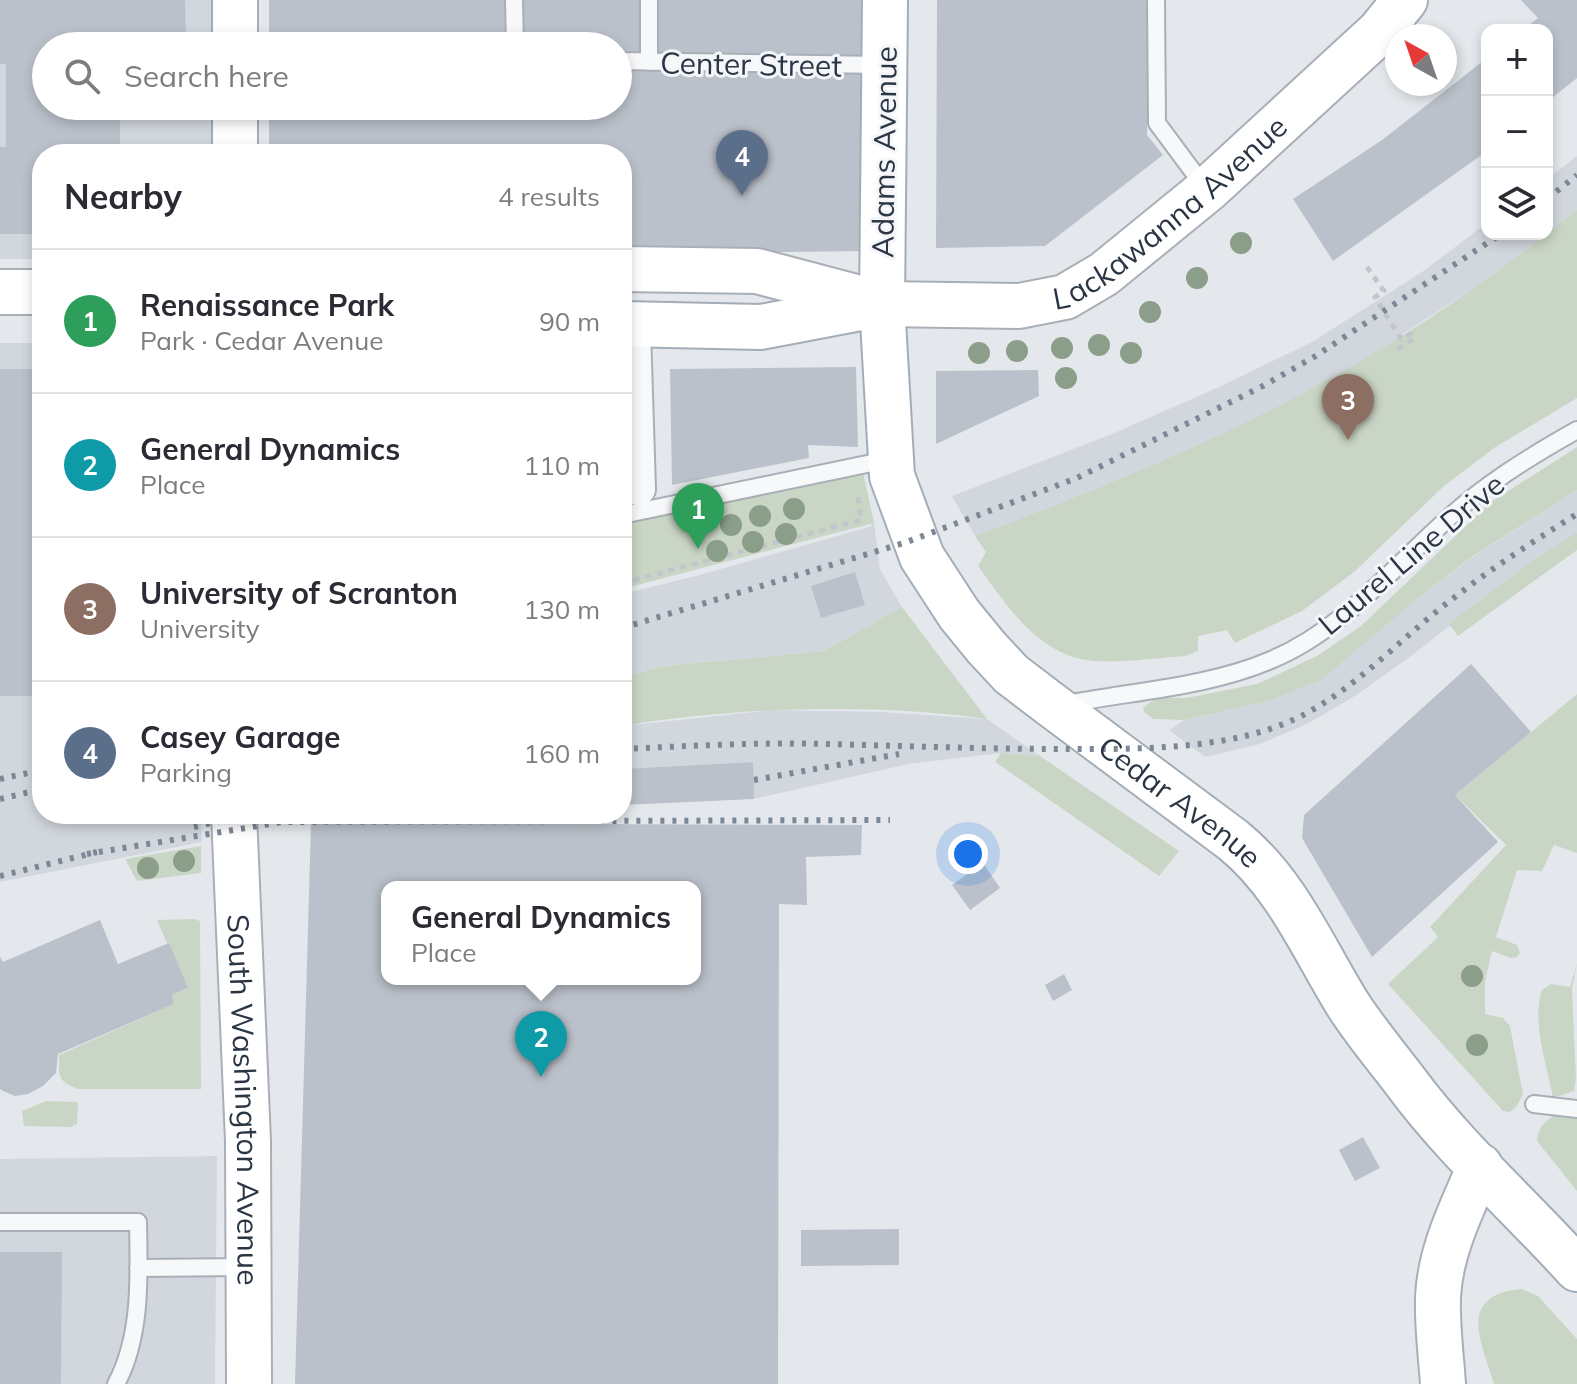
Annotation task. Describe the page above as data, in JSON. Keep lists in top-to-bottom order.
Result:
{
  "streets": {
    "main road": [
      "Adams Avenue",
      "Lackawanna Avenue",
      "Cedar Avenue",
      "South Washington Avenue"
    ],
    "lane": ["Center Street", "Laurel Line Drive"]
  },
  "crossings": [
    ["Center Street", "Adams Avenue"],
    ["Adams Avenue", "Lackawanna Avenue"],
    ["Adams Avenue", "Cedar Avenue"],
    ["Lackawanna Avenue", "Cedar Avenue"],
    ["Laurel Line Drive", "Cedar Avenue"]
  ],
  "north": "top left",
  "page": {
    "map_buttons": ["+", "−"],
    "search": "Search here",
    "pins": [
      "4",
      "3",
      "1",
      "2"
    ],
    "heading": ["Nearby", "4 results"],
    "list": [
      {
        "mark": "1",
        "name": "Renaissance Park",
        "note": "Park · Cedar Avenue",
        "value": "90 m"
      },
      {
        "mark": "2",
        "name": "General Dynamics",
        "note": "Place",
        "value": "110 m"
      },
      {
        "mark": "3",
        "name": "University of Scranton",
        "note": "University",
        "value": "130 m"
      },
      {
        "mark": "4",
        "name": "Casey Garage",
        "note": "Parking",
        "value": "160 m"
      }
    ],
    "popup": ["General Dynamics", "Place"]
  }
}
